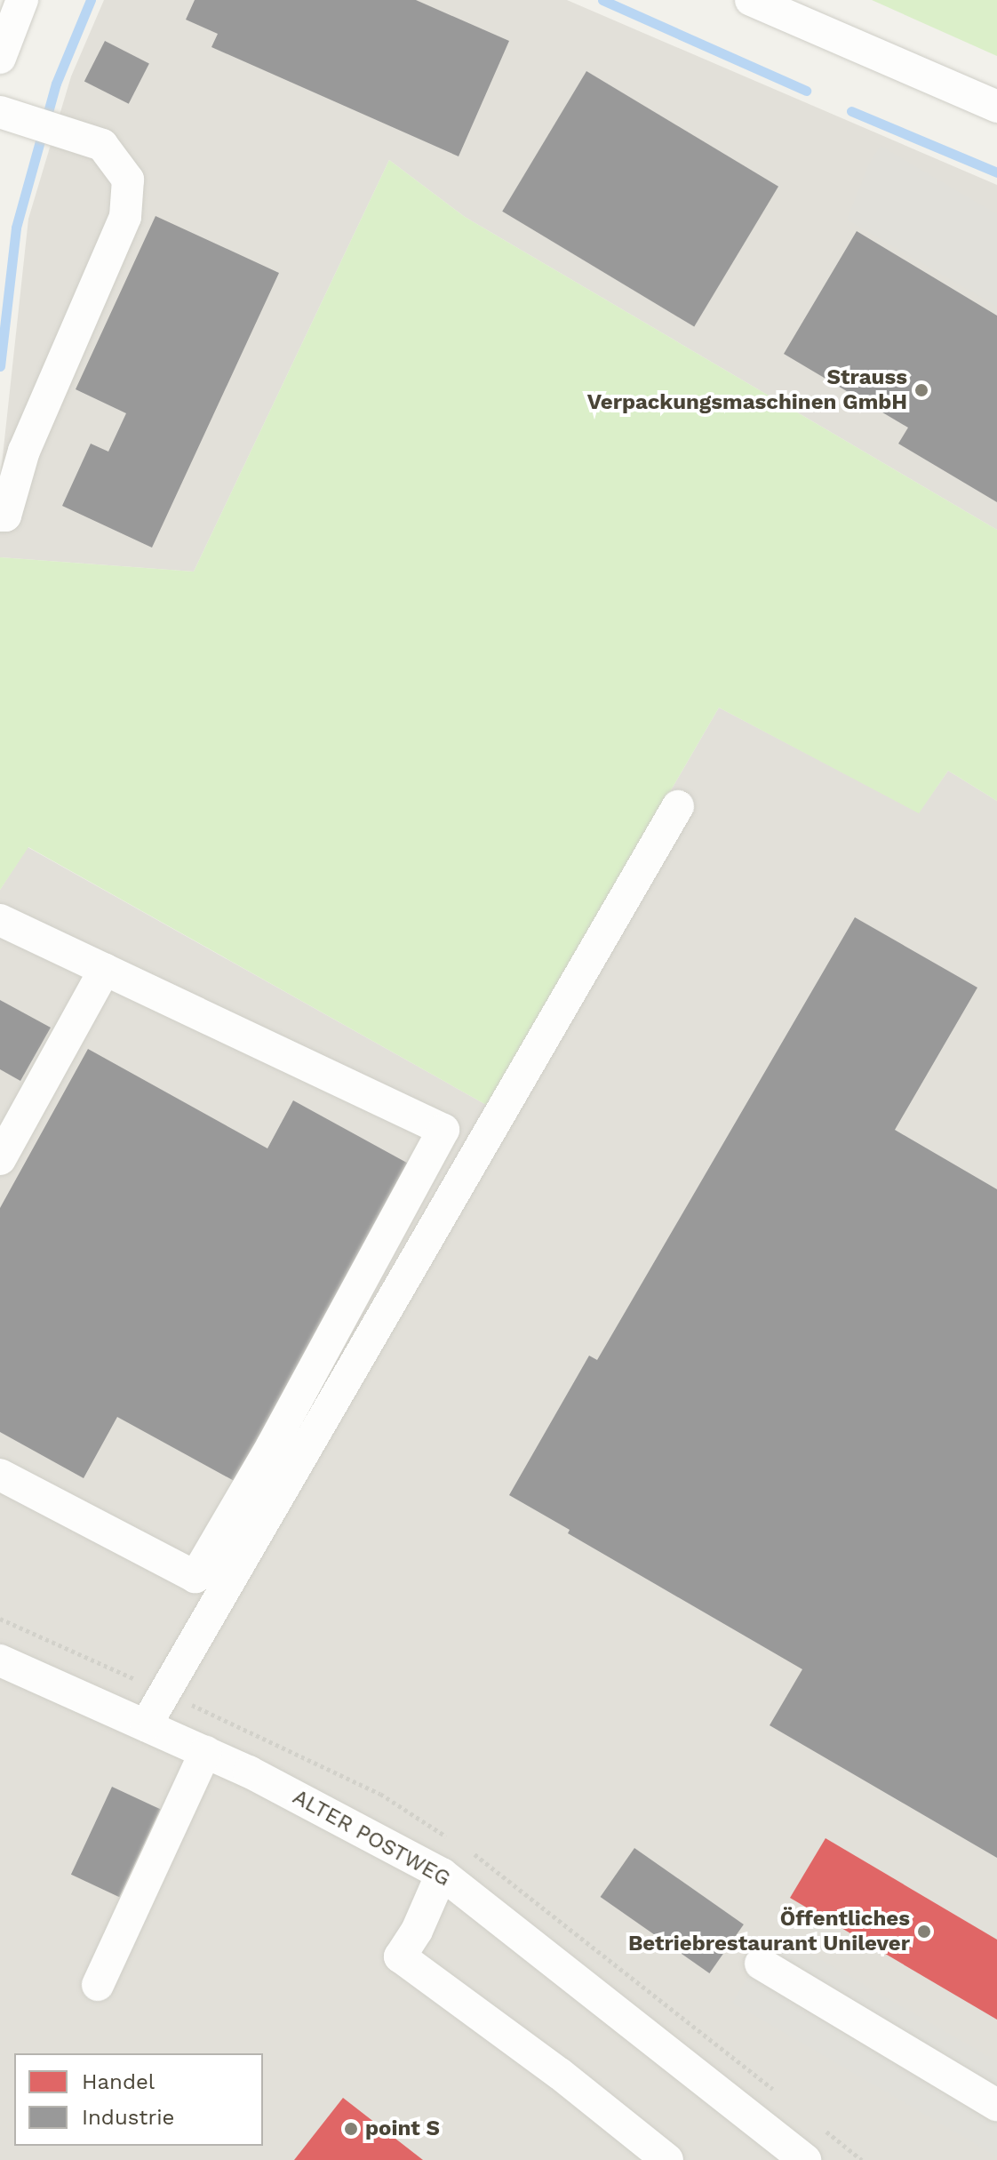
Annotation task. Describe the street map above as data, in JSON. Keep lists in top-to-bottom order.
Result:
{
  "streets": {
    "street": ["ALTER POSTWEG"]
  },
  "places": ["Strauss Verpackungsmaschinen GmbH", "Öffentliches Betriebrestaurant Unilever", "point S"],
  "legend": ["Handel", "Industrie"]
}
